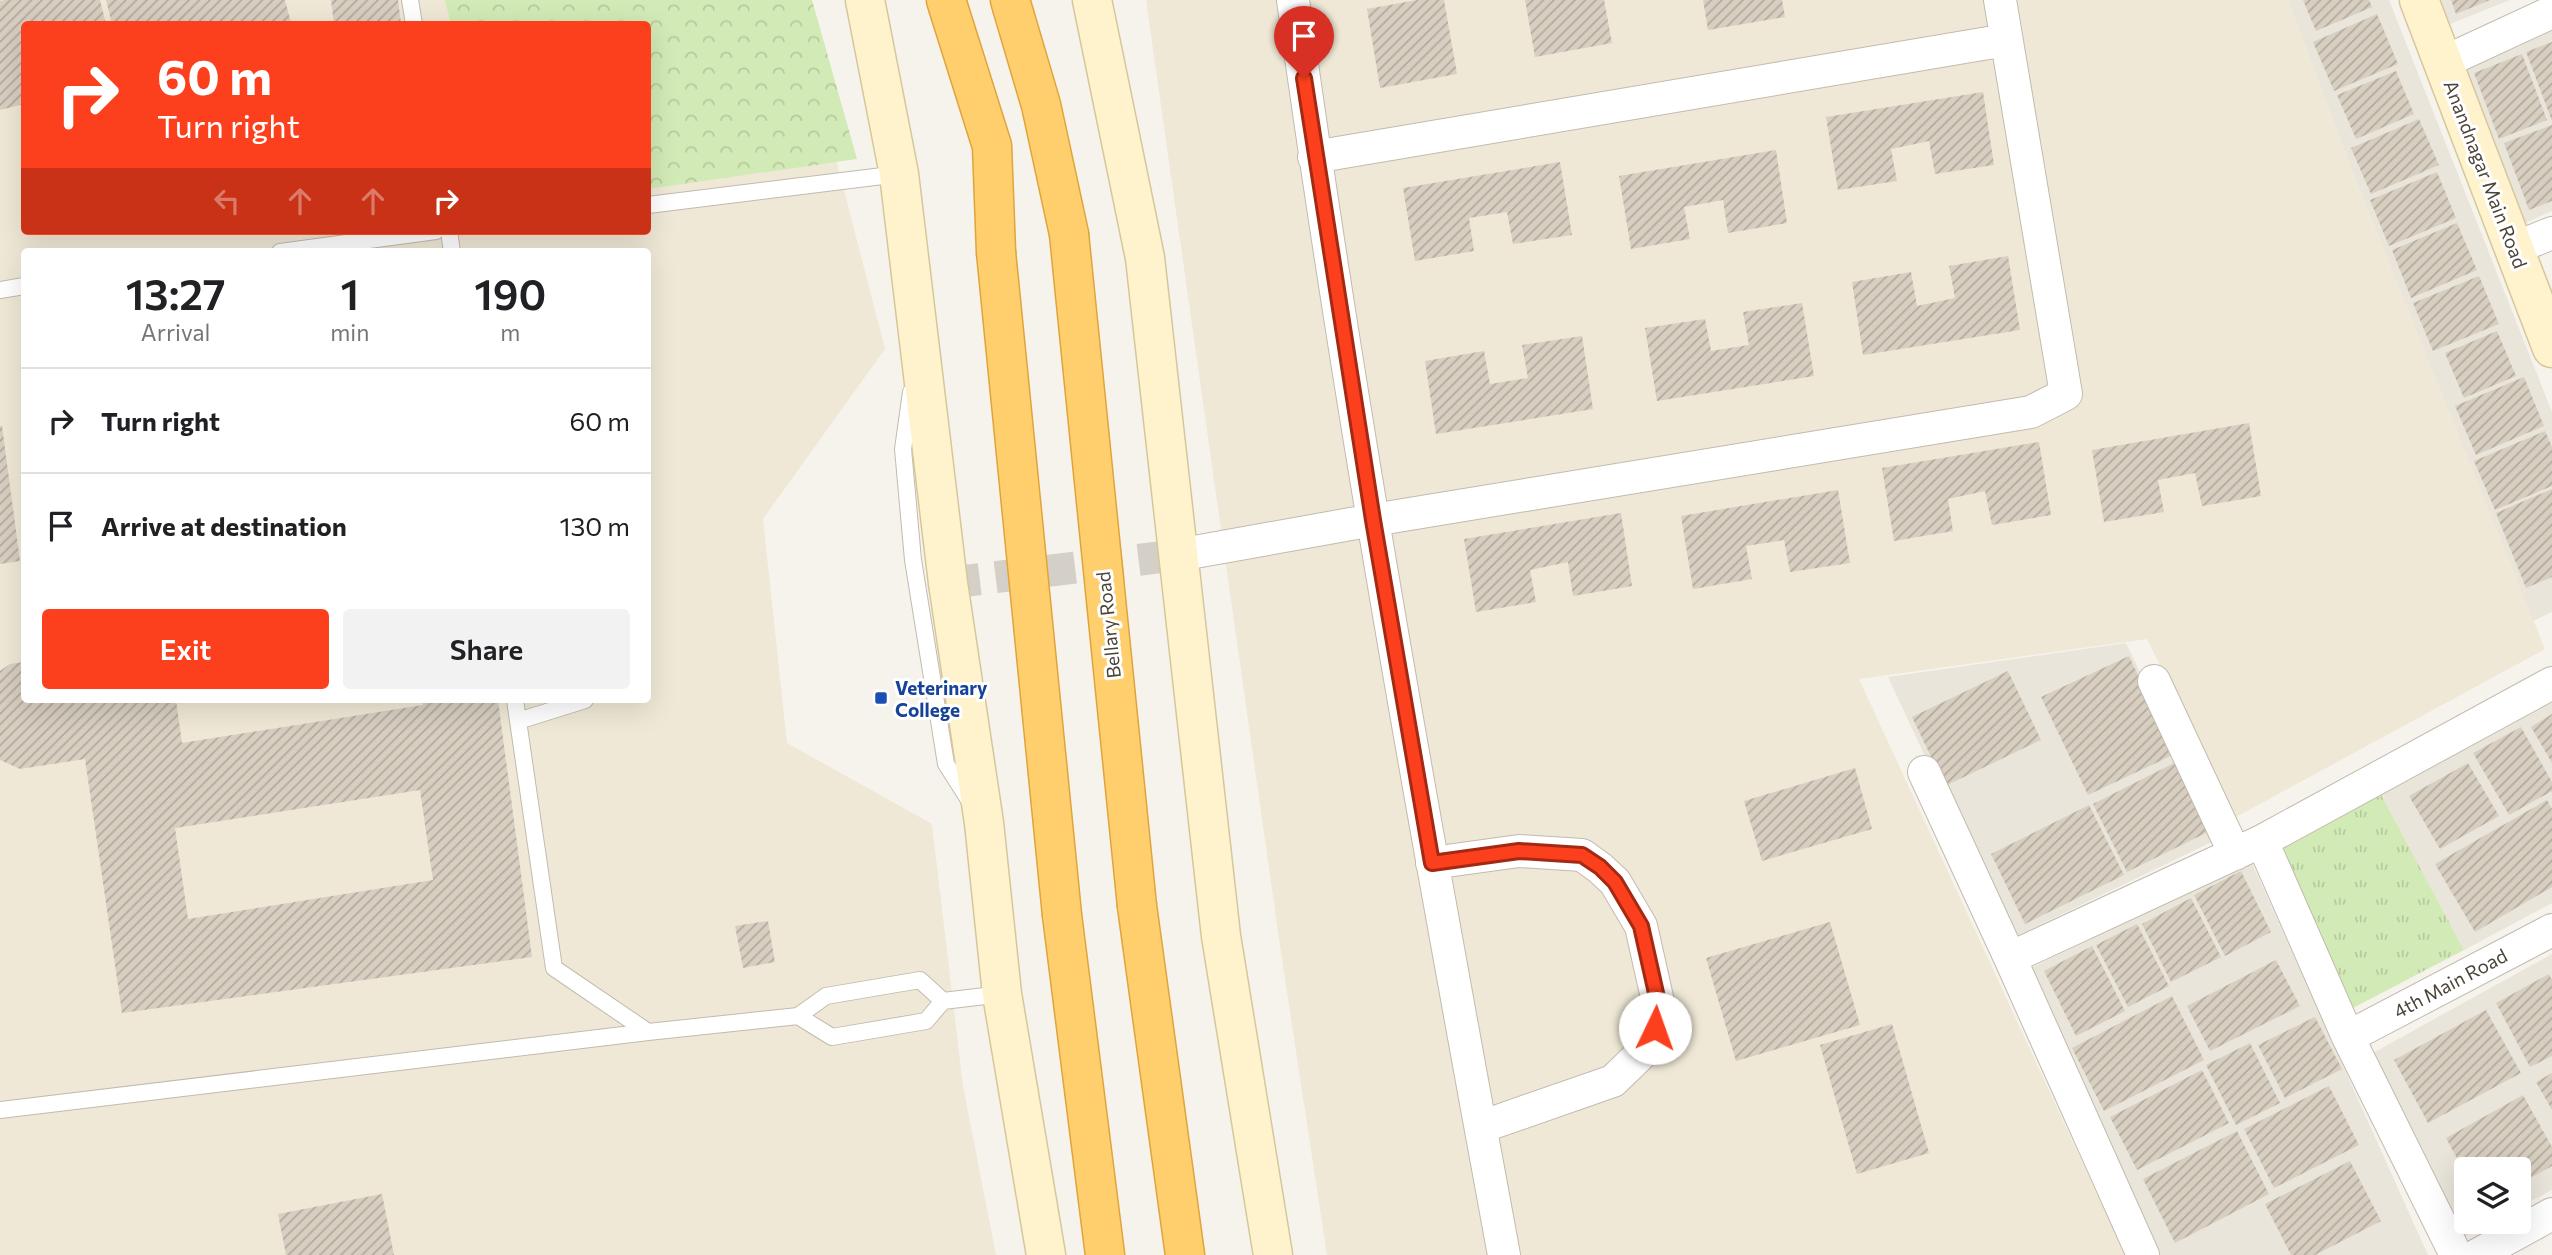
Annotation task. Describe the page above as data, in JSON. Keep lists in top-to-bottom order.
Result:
{
  "streets": {
    "highway": ["Bellary Road"],
    "street": ["Anandnagar Main Road", "4th Main Road"]
  },
  "places": {
    "transit": ["Veterinary College"]
  },
  "page": {
    "turn": ["60 m", "Turn right"],
    "eta": [
      "13:27",
      "Arrival",
      "1",
      "min",
      "190",
      "m"
    ],
    "list": [
      {
        "name": "Turn right",
        "value": "60 m"
      },
      {
        "name": "Arrive at destination",
        "value": "130 m"
      }
    ],
    "buttons": ["Exit", "Share"]
  }
}
